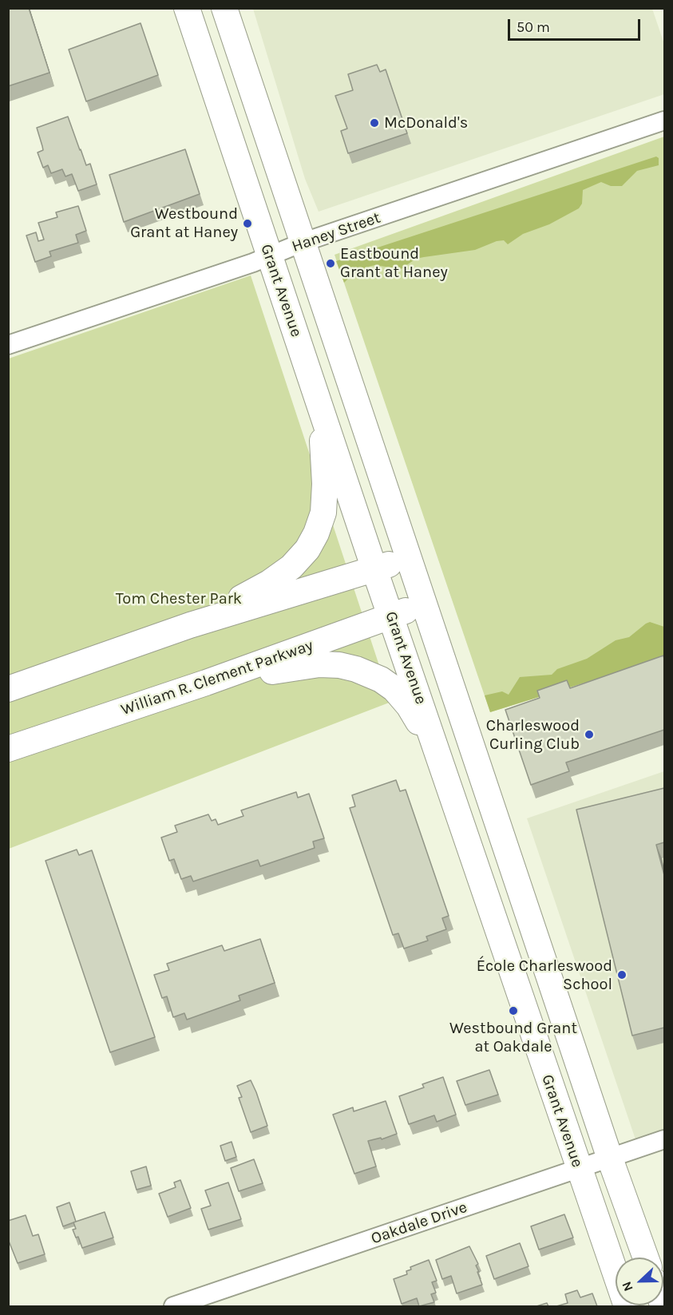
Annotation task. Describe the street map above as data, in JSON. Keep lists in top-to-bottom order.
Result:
{
  "streets": {
    "main road": ["Grant Avenue", "William R. Clement Parkway"],
    "street": ["Haney Street", "Oakdale Drive"]
  },
  "crossings": [
    ["Haney Street", "Grant Avenue"],
    ["Grant Avenue", "William R. Clement Parkway"],
    ["Grant Avenue", "Oakdale Drive"]
  ],
  "parks": ["Tom Chester Park"],
  "places": [
    "McDonald's",
    "Westbound Grant at Haney",
    "Eastbound Grant at Haney",
    "Charleswood Curling Club",
    "École Charleswood School",
    "Westbound Grant at Oakdale"
  ],
  "scale_bar": "50 m",
  "north": "left"
}
